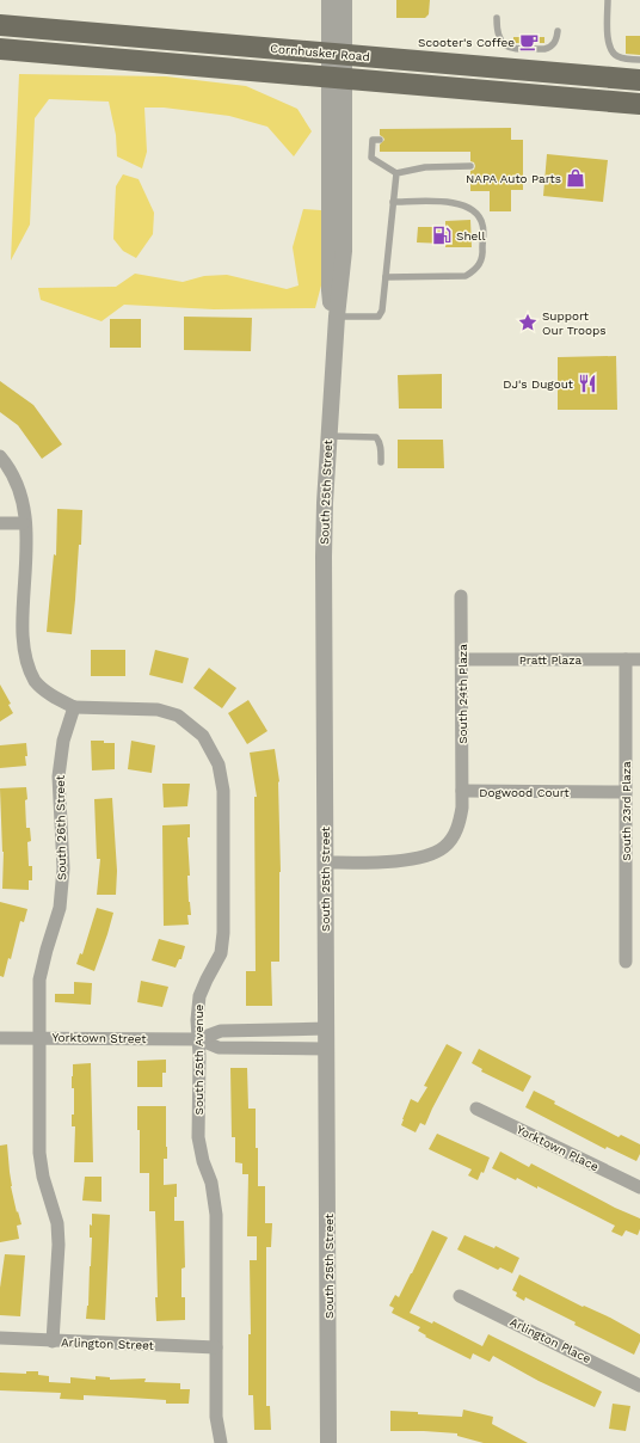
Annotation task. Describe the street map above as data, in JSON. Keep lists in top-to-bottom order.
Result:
{
  "streets": {
    "main road": ["Cornhusker Road"],
    "street": [
      "South 25th Street",
      "Pratt Plaza",
      "South 24th Plaza",
      "Dogwood Court",
      "South 23rd Plaza",
      "South 26th Street",
      "Yorktown Street",
      "South 25th Avenue",
      "Yorktown Place",
      "Arlington Place",
      "Arlington Street"
    ]
  },
  "crossings": [
    ["Cornhusker Road", "South 25th Street"],
    ["South 25th Street", "Dogwood Court"],
    ["South 25th Street", "Yorktown Street"],
    ["Pratt Plaza", "South 24th Plaza"],
    ["Pratt Plaza", "South 23rd Plaza"],
    ["South 24th Plaza", "Dogwood Court"],
    ["Dogwood Court", "South 23rd Plaza"],
    ["South 26th Street", "Yorktown Street"],
    ["South 26th Street", "South 25th Avenue"],
    ["South 26th Street", "Arlington Street"],
    ["Yorktown Street", "South 25th Avenue"],
    ["South 25th Avenue", "Arlington Street"]
  ],
  "places": {
    "cafe": ["Scooter's Coffee"],
    "shop": ["NAPA Auto Parts"],
    "fuel station": ["Shell"],
    "place": ["Support Our Troops"],
    "restaurant": ["DJ's Dugout"]
  }
}
